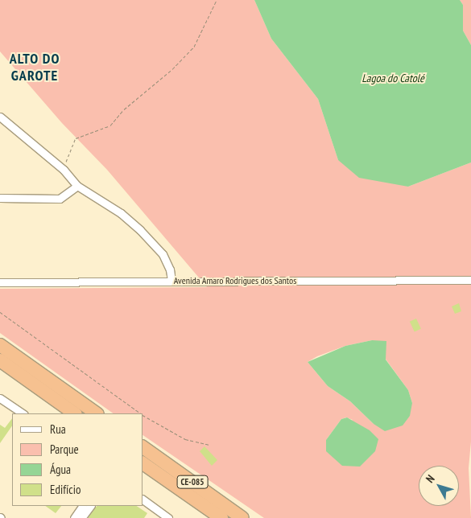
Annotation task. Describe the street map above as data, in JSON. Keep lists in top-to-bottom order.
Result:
{
  "streets": {
    "highway": ["CE-085"],
    "street": ["Avenida Amaro Rodrigues dos Santos"]
  },
  "districts": ["ALTO DO GAROTE"],
  "water": ["Lagoa do Catolé"],
  "legend": [
    "Rua",
    "Parque",
    "Água",
    "Edifício"
  ],
  "north": "top left"
}
